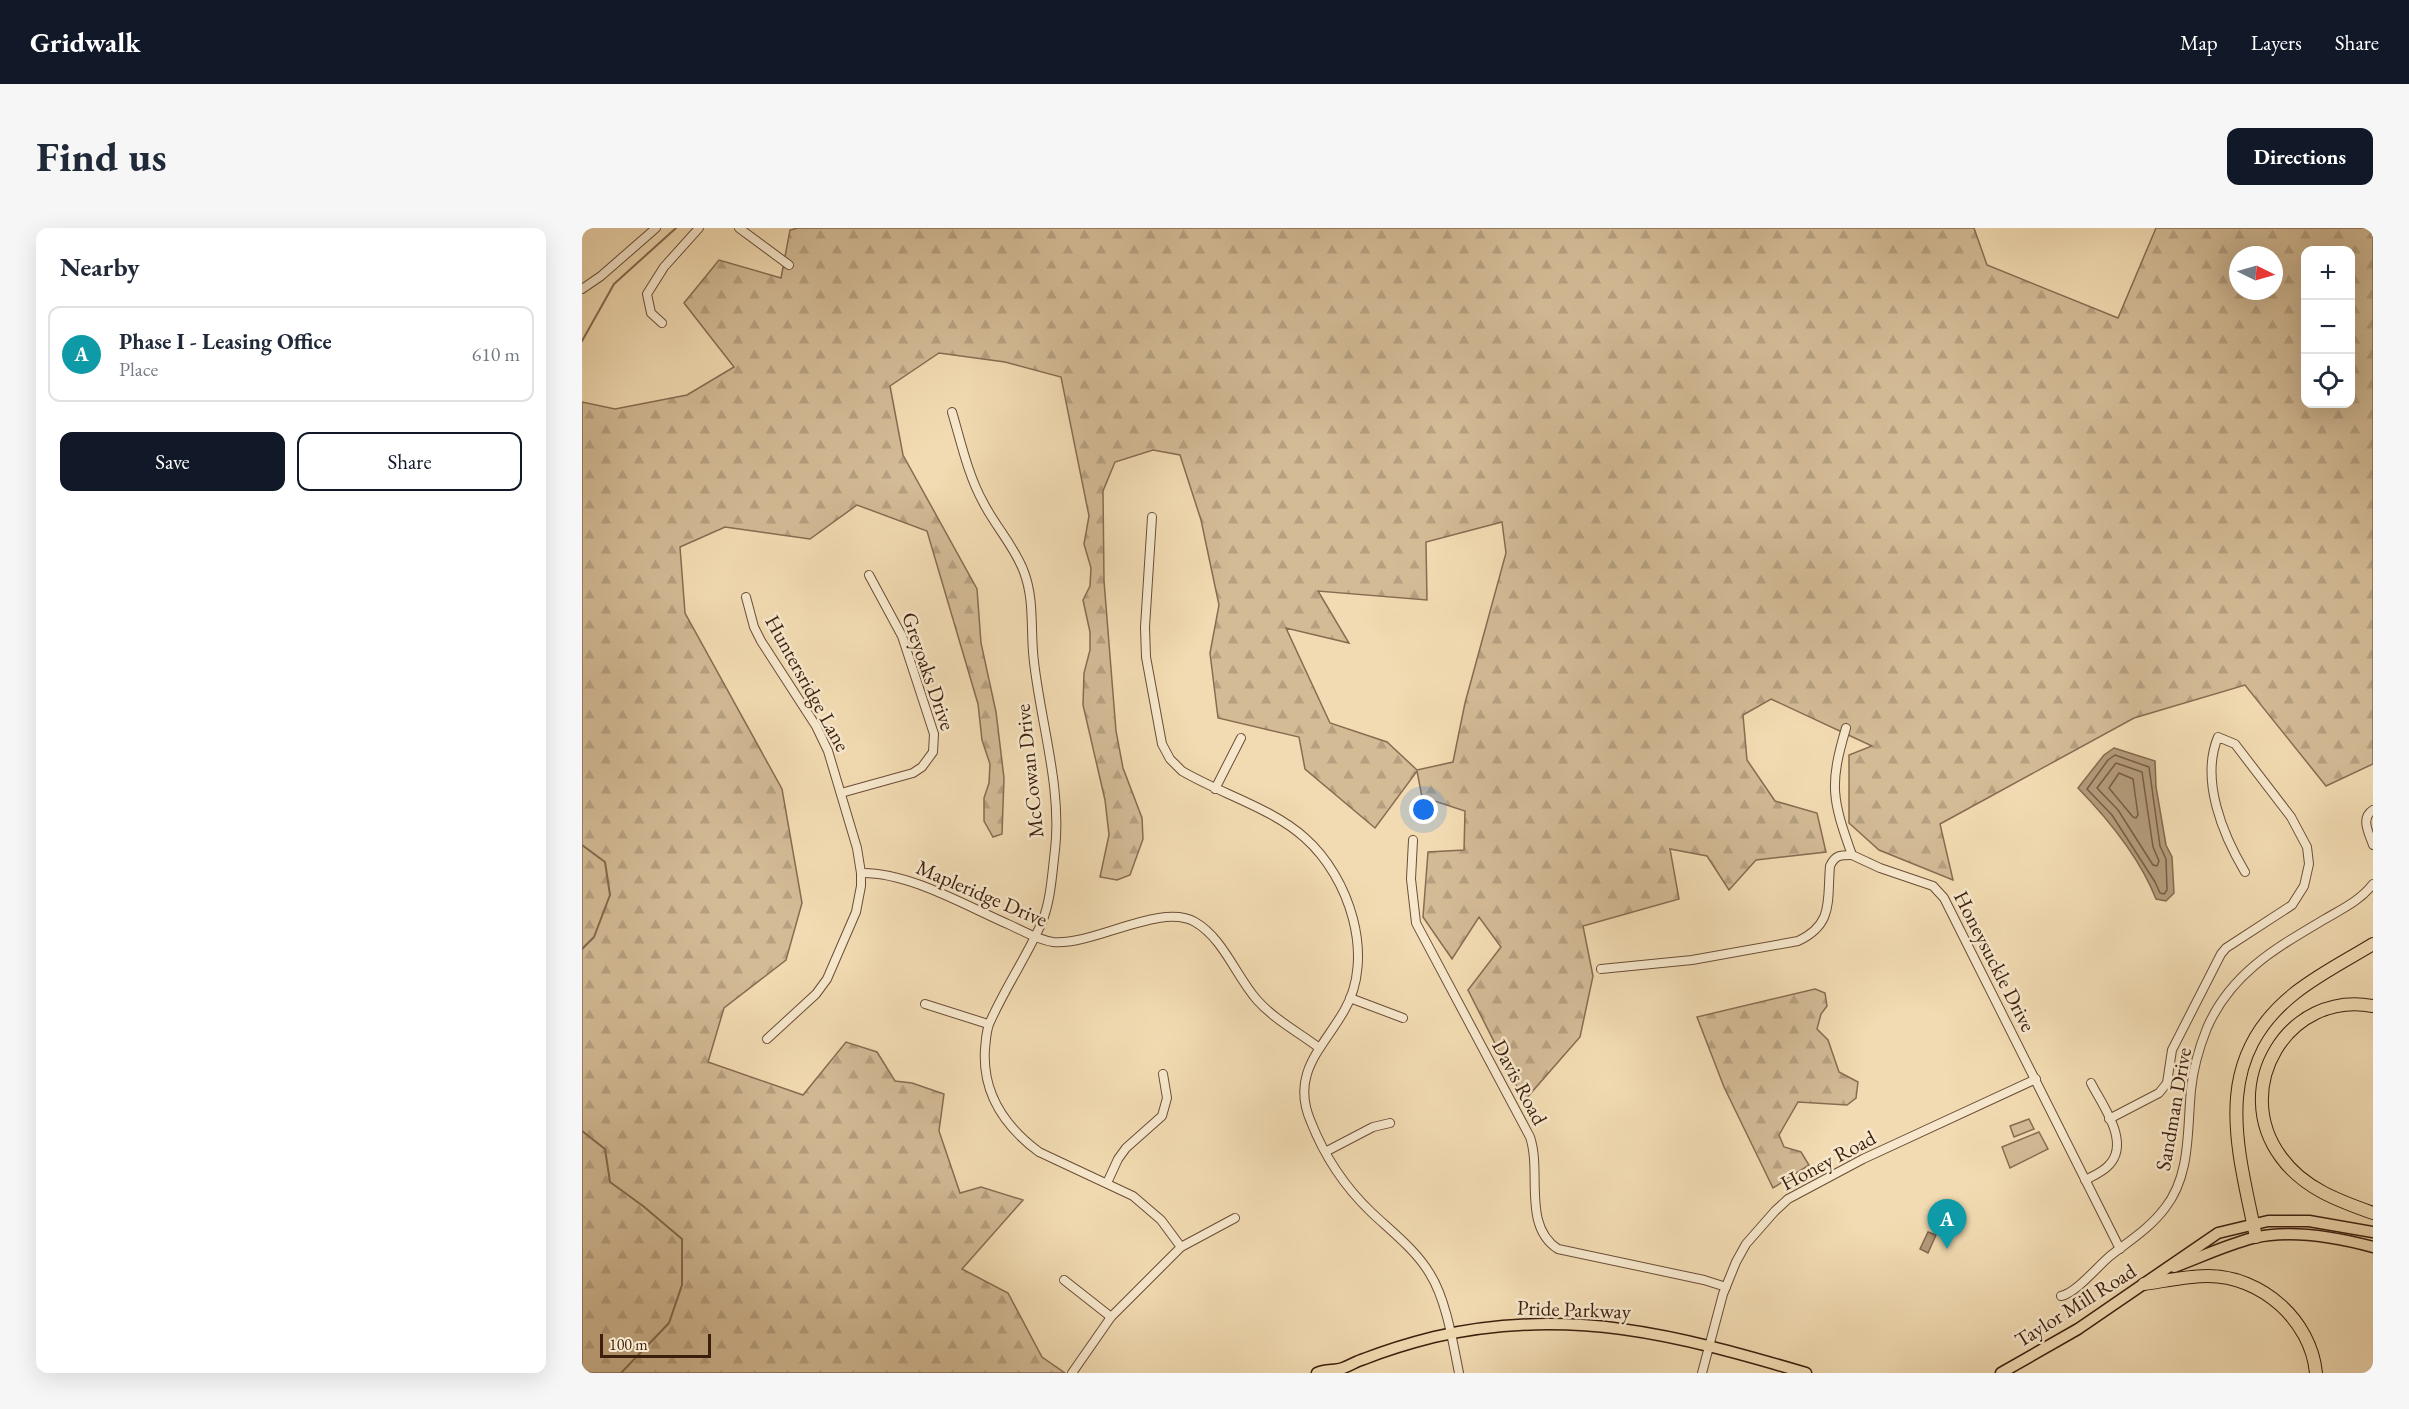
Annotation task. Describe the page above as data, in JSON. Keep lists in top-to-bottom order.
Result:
{
  "streets": {
    "main road": ["Taylor Mill Road", "Pride Parkway"],
    "street": [
      "Greyoaks Drive",
      "Huntersridge Lane",
      "McCowan Drive",
      "Mapleridge Drive",
      "Honeysuckle Drive",
      "Davis Road",
      "Sandman Drive",
      "Honey Road"
    ]
  },
  "crossings": [
    ["Greyoaks Drive", "Huntersridge Lane"],
    ["Huntersridge Lane", "Mapleridge Drive"],
    ["McCowan Drive", "Mapleridge Drive"],
    ["Honeysuckle Drive", "Sandman Drive"],
    ["Honeysuckle Drive", "Honey Road"],
    ["Davis Road", "Honey Road"],
    ["Honey Road", "Pride Parkway"]
  ],
  "scale_bar": "100 m",
  "north": "right",
  "page": {
    "header": "Gridwalk",
    "nav": ["Map", "Layers", "Share"],
    "buttons": [
      "Directions",
      ["Save", "Share"]
    ],
    "title": "Find us",
    "heading": "Nearby",
    "map_buttons": ["+", "−"],
    "list": [
      {
        "mark": "A",
        "name": "Phase I - Leasing Office",
        "note": "Place",
        "value": "610 m"
      }
    ],
    "pins": "A",
    "scale": "100 m"
  }
}
